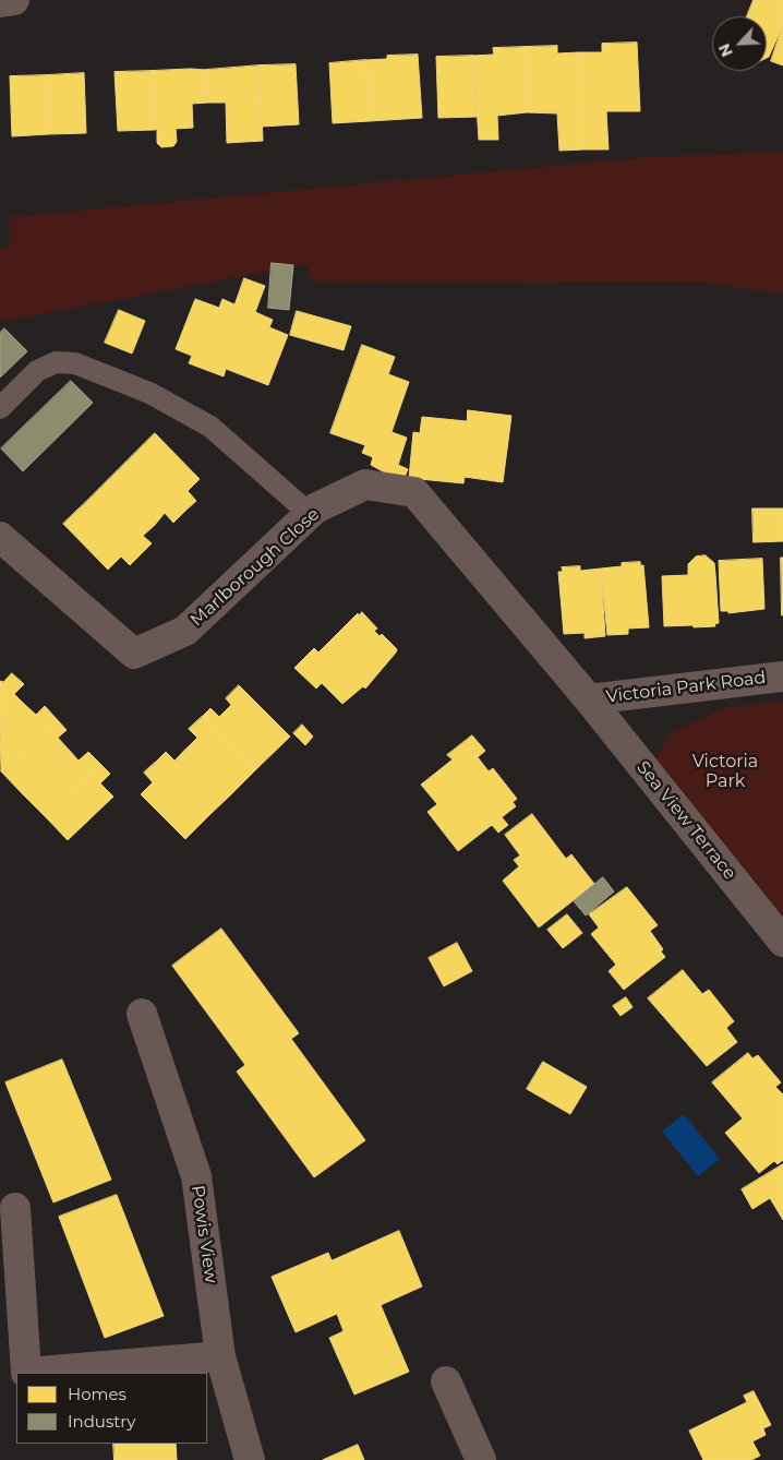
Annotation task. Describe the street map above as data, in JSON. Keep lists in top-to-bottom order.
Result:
{
  "streets": {
    "street": [
      "Marlborough Close",
      "Victoria Park Road",
      "Sea View Terrace",
      "Powis View"
    ]
  },
  "crossings": [
    ["Marlborough Close", "Victoria Park Road"],
    ["Marlborough Close", "Sea View Terrace"],
    ["Victoria Park Road", "Sea View Terrace"]
  ],
  "parks": ["Victoria Park"],
  "legend": ["Homes", "Industry"],
  "north": "bottom left"
}
